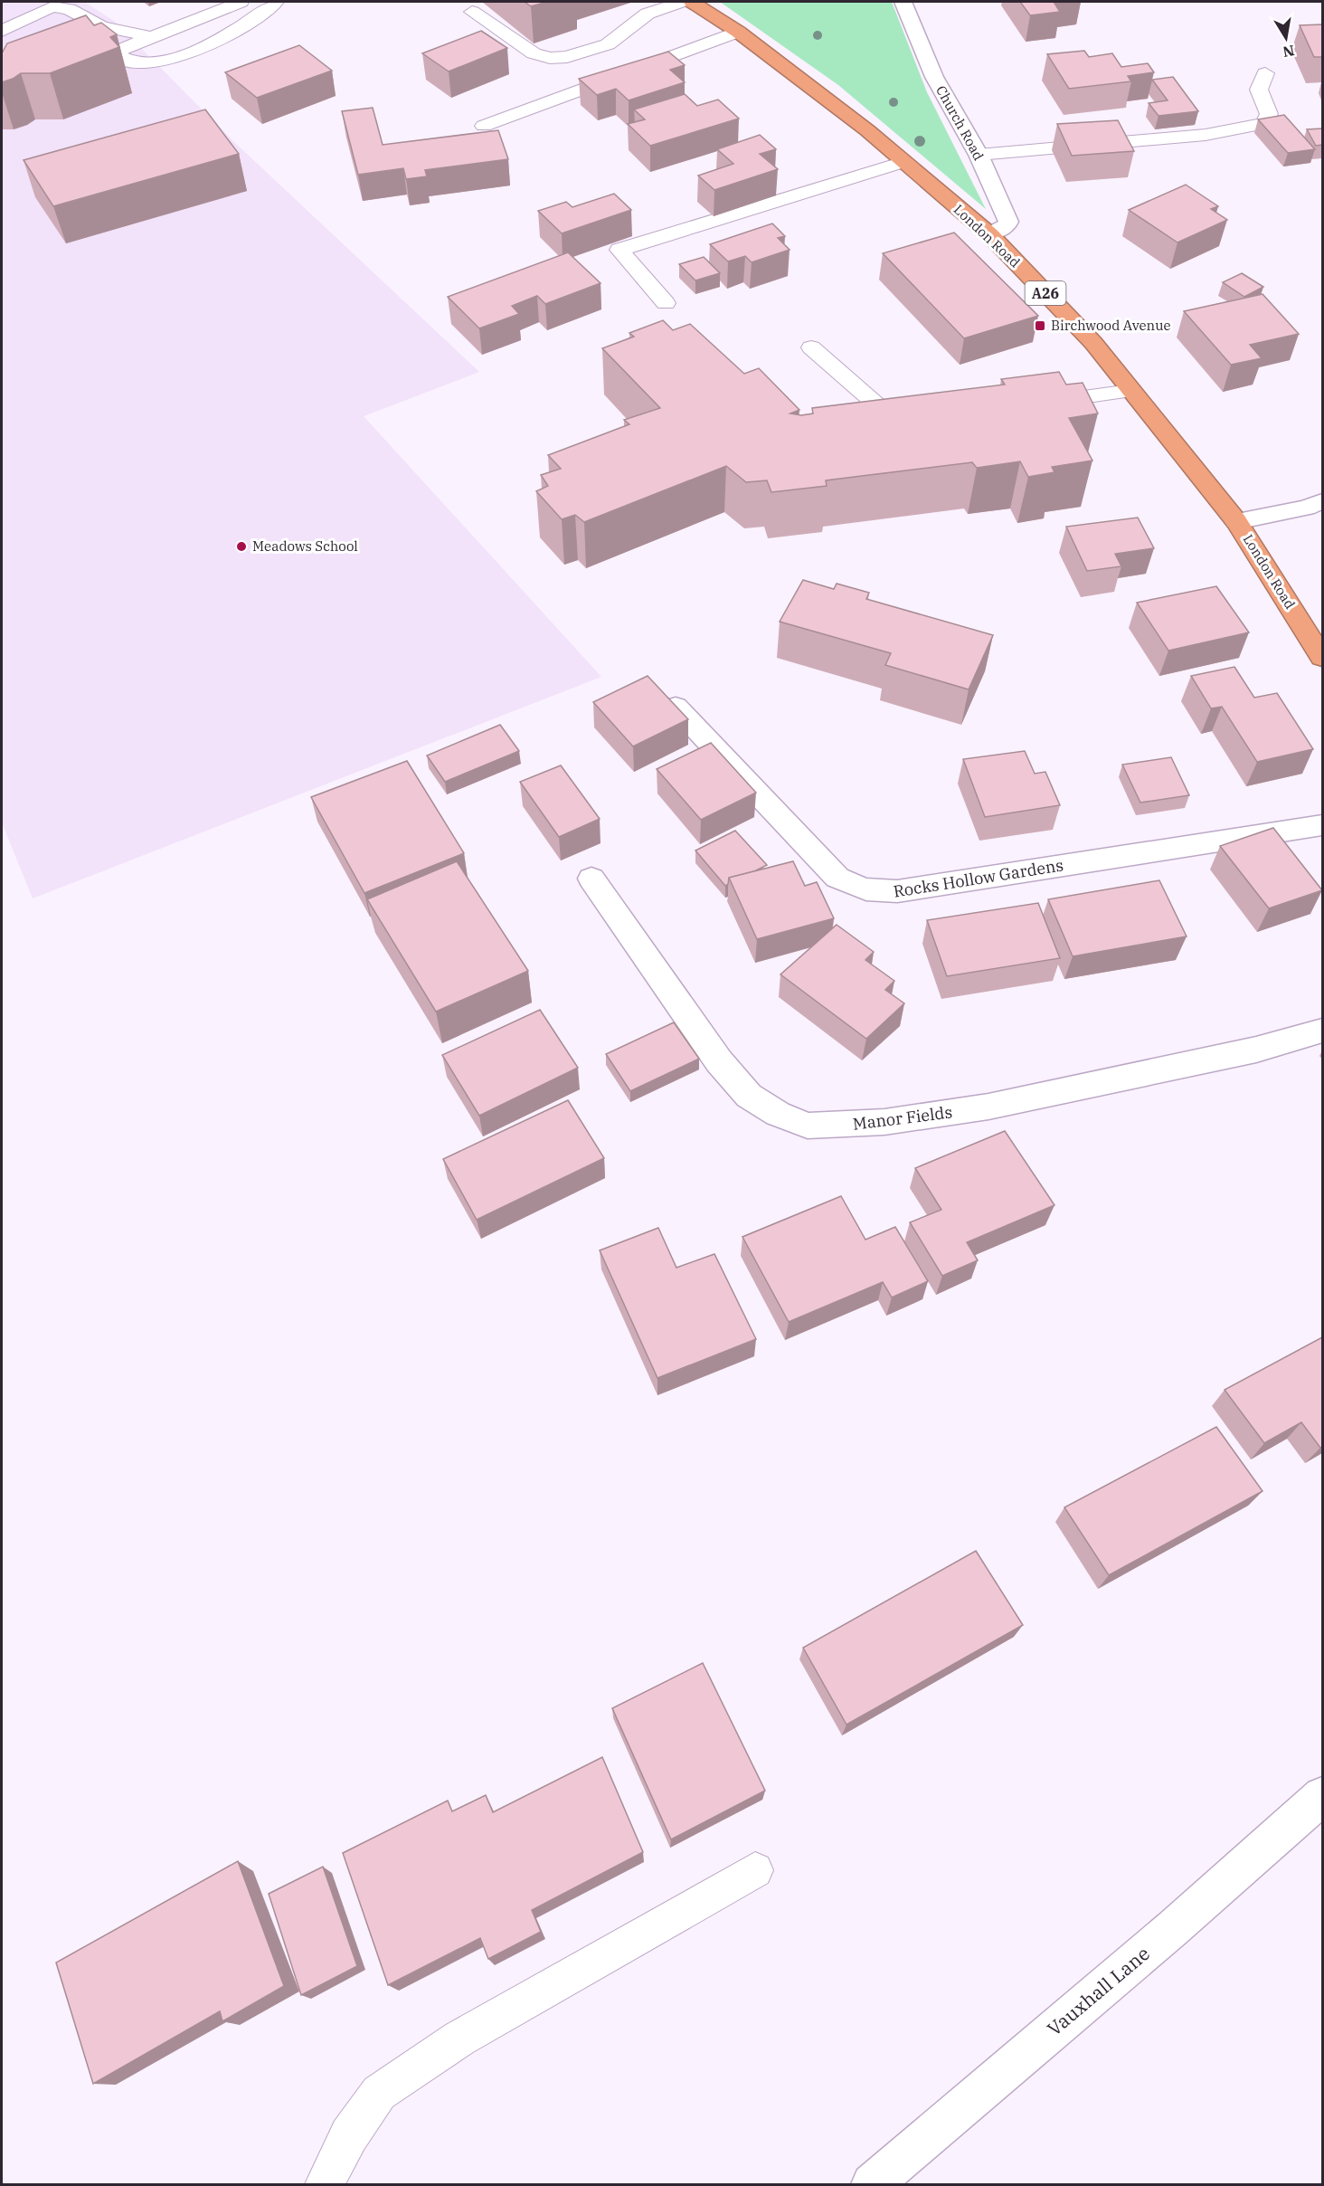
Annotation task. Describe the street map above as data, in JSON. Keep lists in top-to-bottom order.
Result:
{
  "streets": {
    "highway": ["London Road", "A26"],
    "street": [
      "Church Road",
      "Rocks Hollow Gardens",
      "Manor Fields",
      "Vauxhall Lane"
    ]
  },
  "crossings": [
    ["Church Road", "London Road"]
  ],
  "places": {
    "transit": ["Birchwood Avenue"],
    "other": ["Meadows School"]
  },
  "north": "bottom"
}
